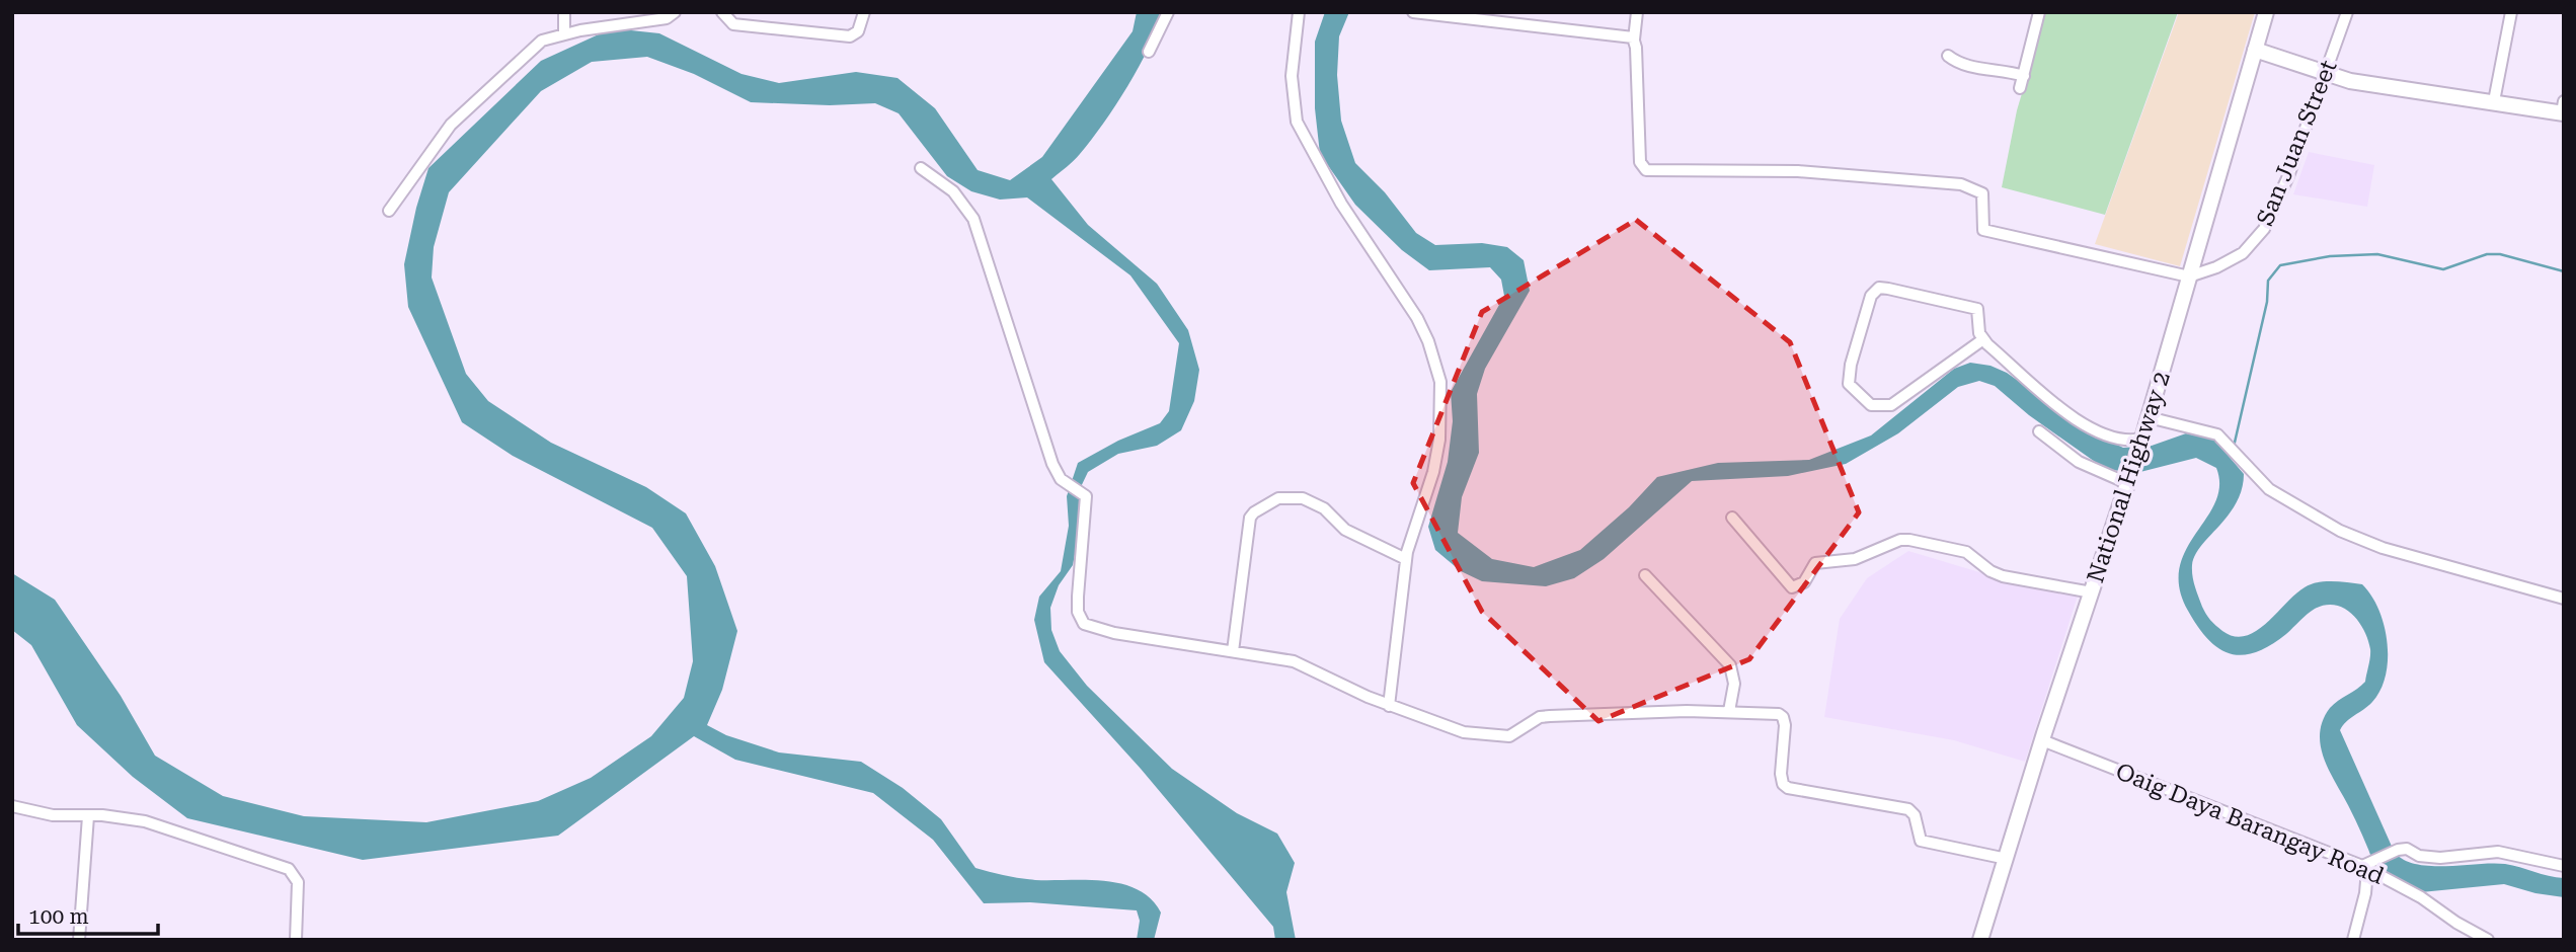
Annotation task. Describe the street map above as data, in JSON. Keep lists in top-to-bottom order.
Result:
{
  "streets": {
    "main road": ["National Highway 2"],
    "street": ["San Juan Street", "Oaig Daya Barangay Road"]
  },
  "crossings": [
    ["San Juan Street", "National Highway 2"],
    ["National Highway 2", "Oaig Daya Barangay Road"]
  ],
  "scale_bar": "100 m"
}
